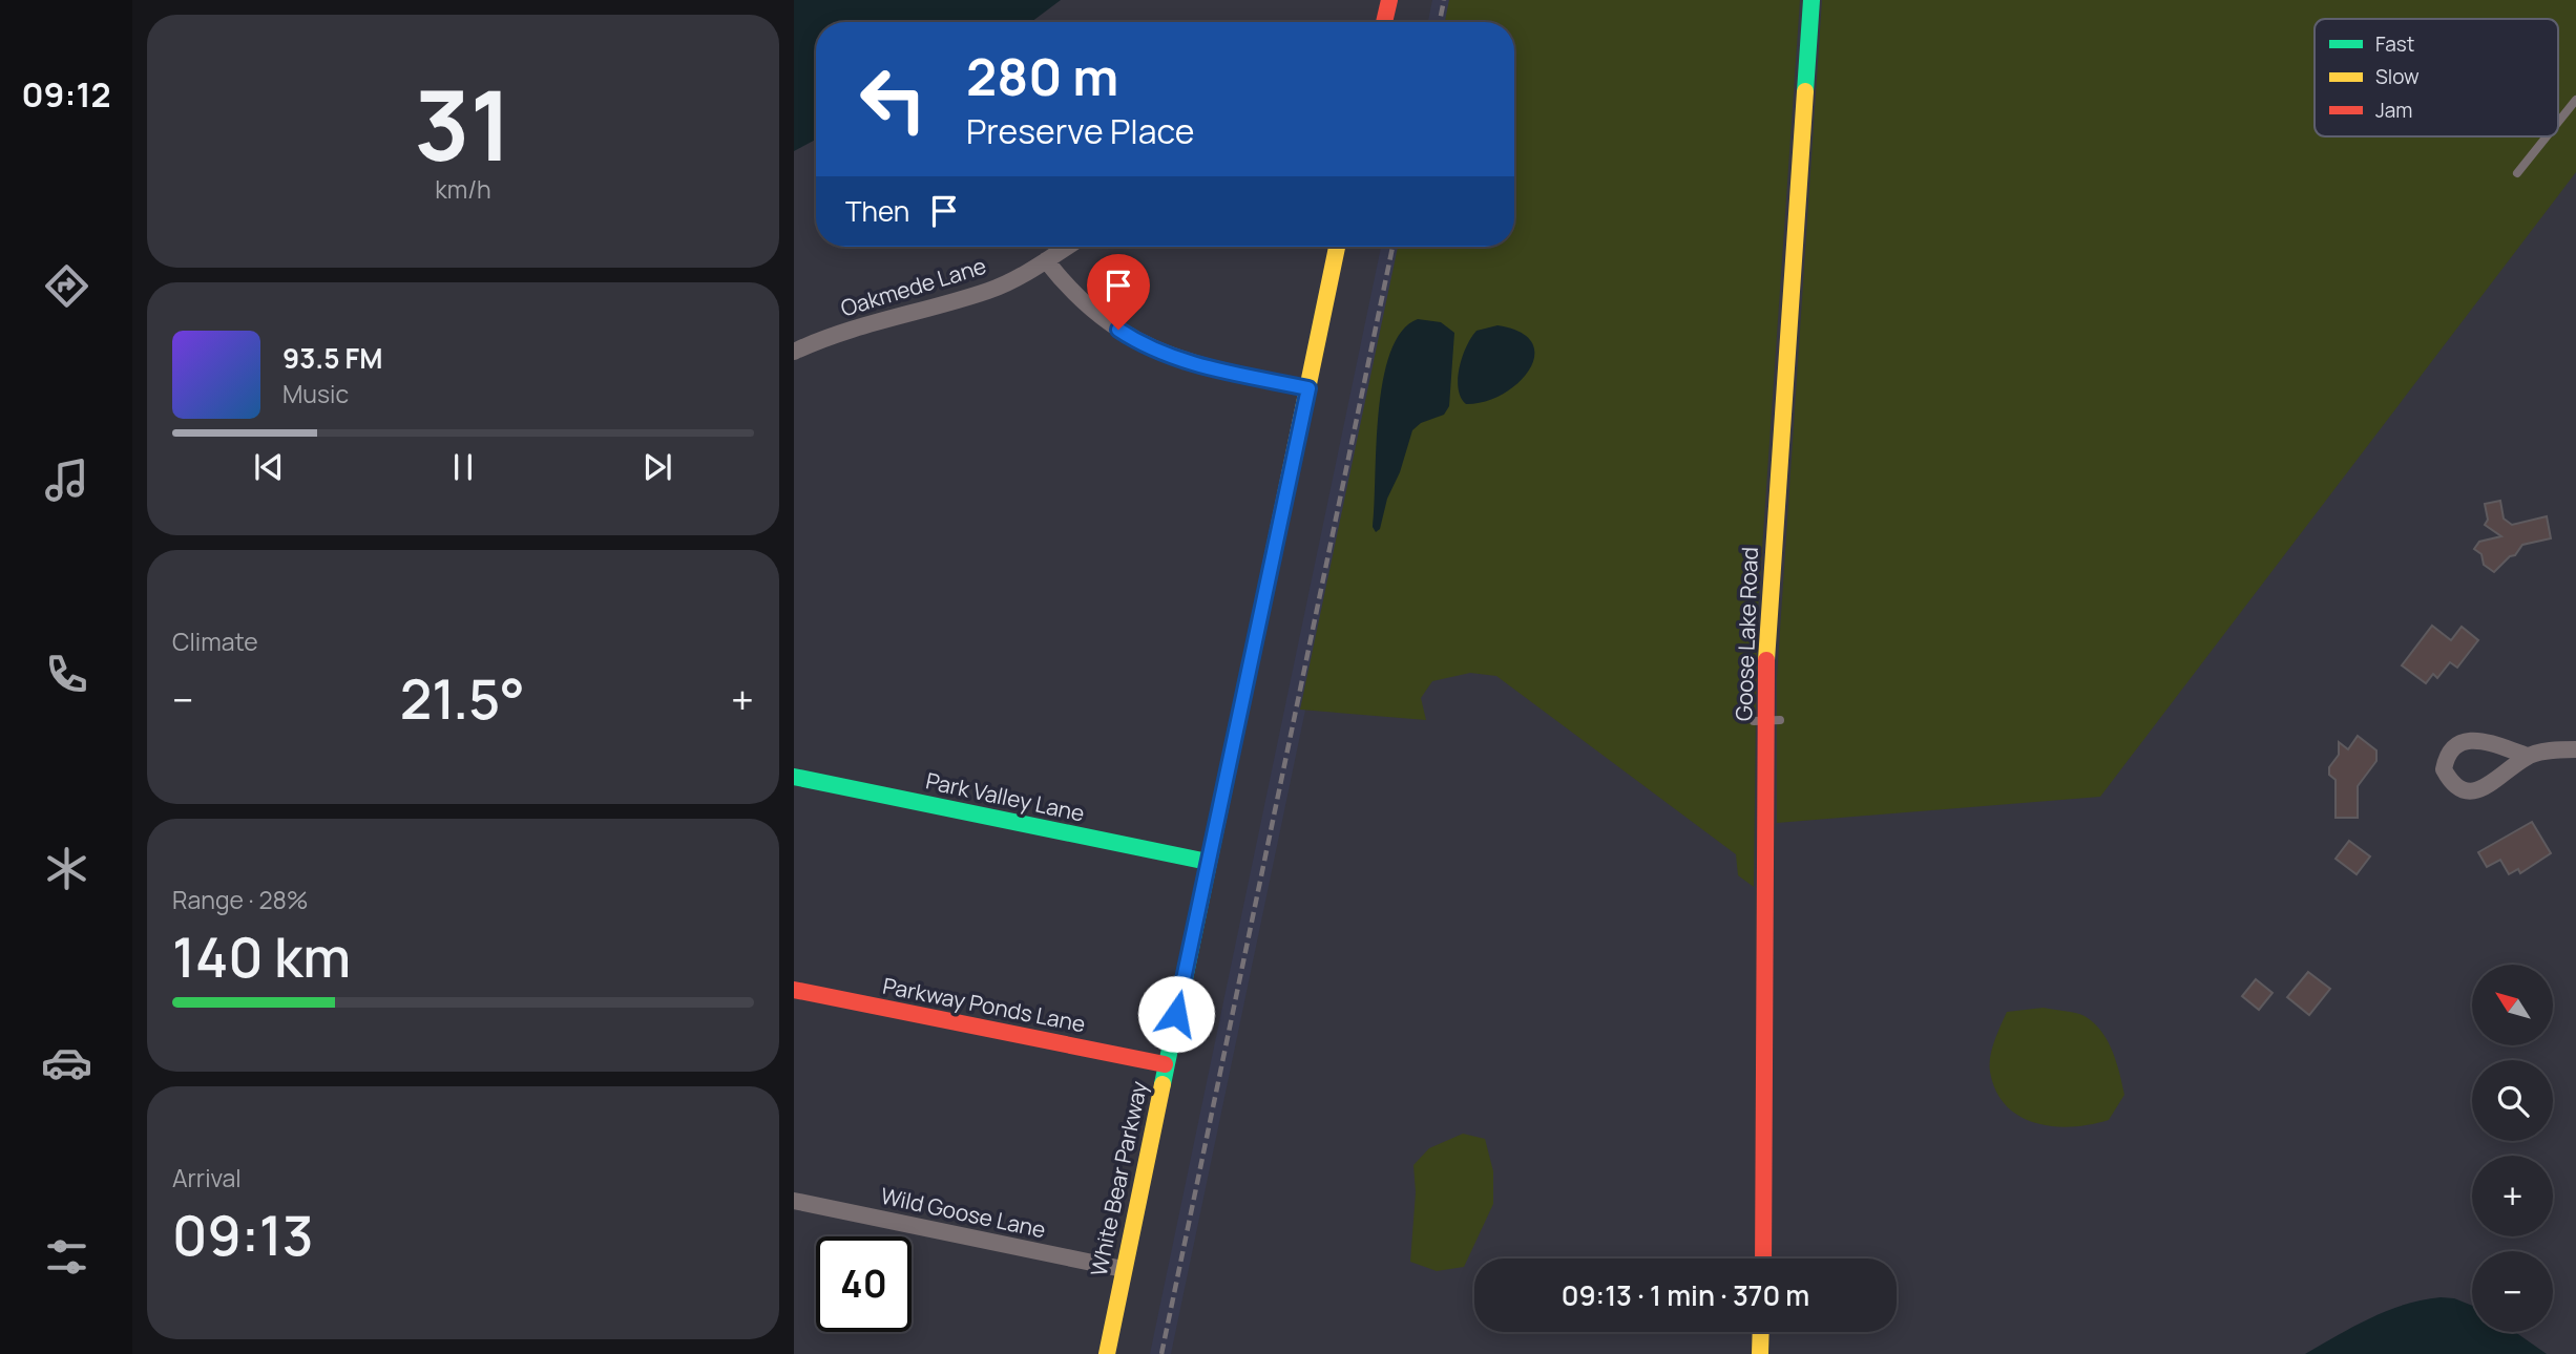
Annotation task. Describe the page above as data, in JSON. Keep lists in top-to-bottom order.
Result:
{
  "streets": {
    "street": [
      "Oakmede Lane",
      "Goose Lake Road",
      "Park Valley Lane",
      "Parkway Ponds Lane",
      "White Bear Parkway",
      "Wild Goose Lane"
    ]
  },
  "crossings": [
    ["Park Valley Lane", "White Bear Parkway"],
    ["Parkway Ponds Lane", "White Bear Parkway"],
    ["White Bear Parkway", "Wild Goose Lane"]
  ],
  "legend": ["Fast", "Slow", "Jam"],
  "north": "top left",
  "page": {
    "tabs": "09:12",
    "tile": [
      ["31", "km/h"],
      "Climate",
      ["Range · 28%", "140 km"],
      ["Arrival", "09:13"]
    ],
    "turn": ["280 m", "Preserve Place"],
    "then": "Then",
    "song": ["93.5 FM", "Music"],
    "heat": ["−", "21.5°", "+"],
    "map_buttons": ["+", "−"],
    "limit": "40",
    "trip": "09:13 · 1 min · 370 m"
  }
}
